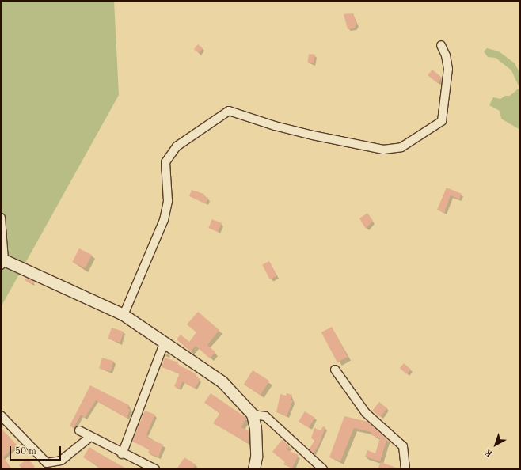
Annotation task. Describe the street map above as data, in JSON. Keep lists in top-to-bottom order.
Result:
{
  "scale_bar": "50 m",
  "north": "bottom left"
}
